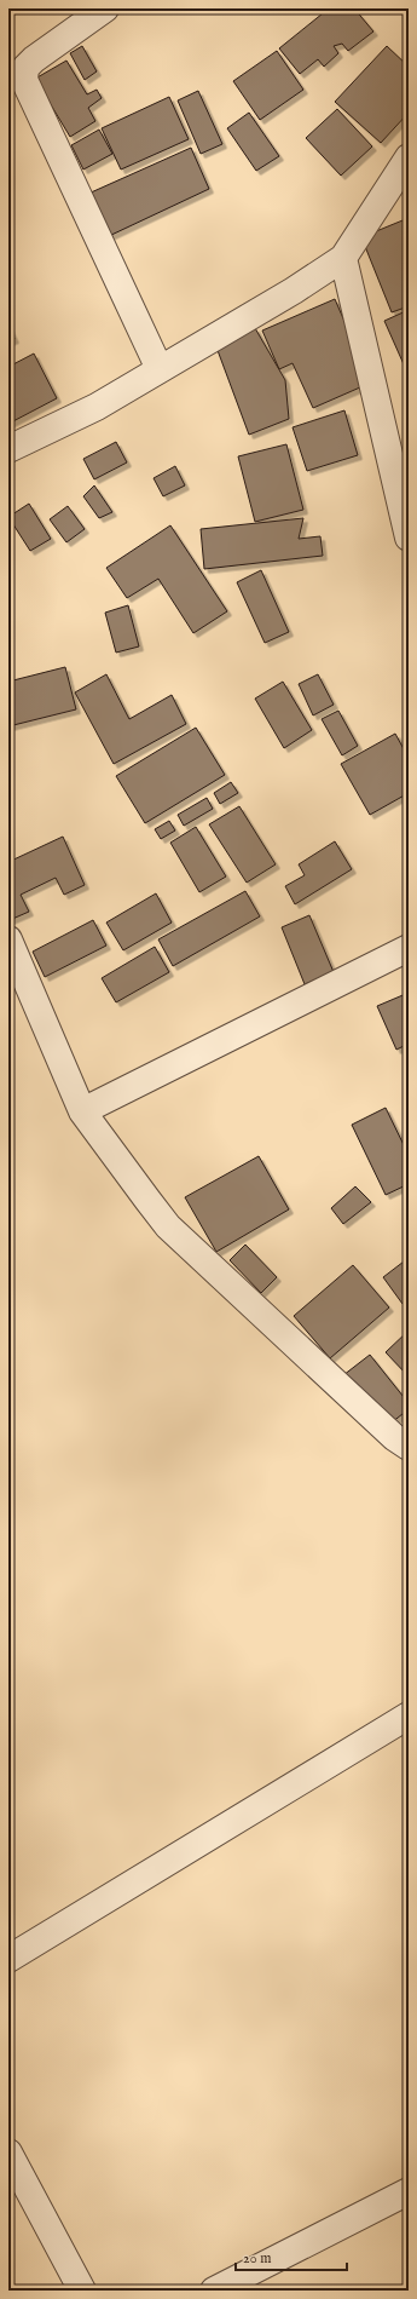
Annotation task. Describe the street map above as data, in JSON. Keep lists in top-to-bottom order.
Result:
{
  "scale_bar": "20 m"
}
